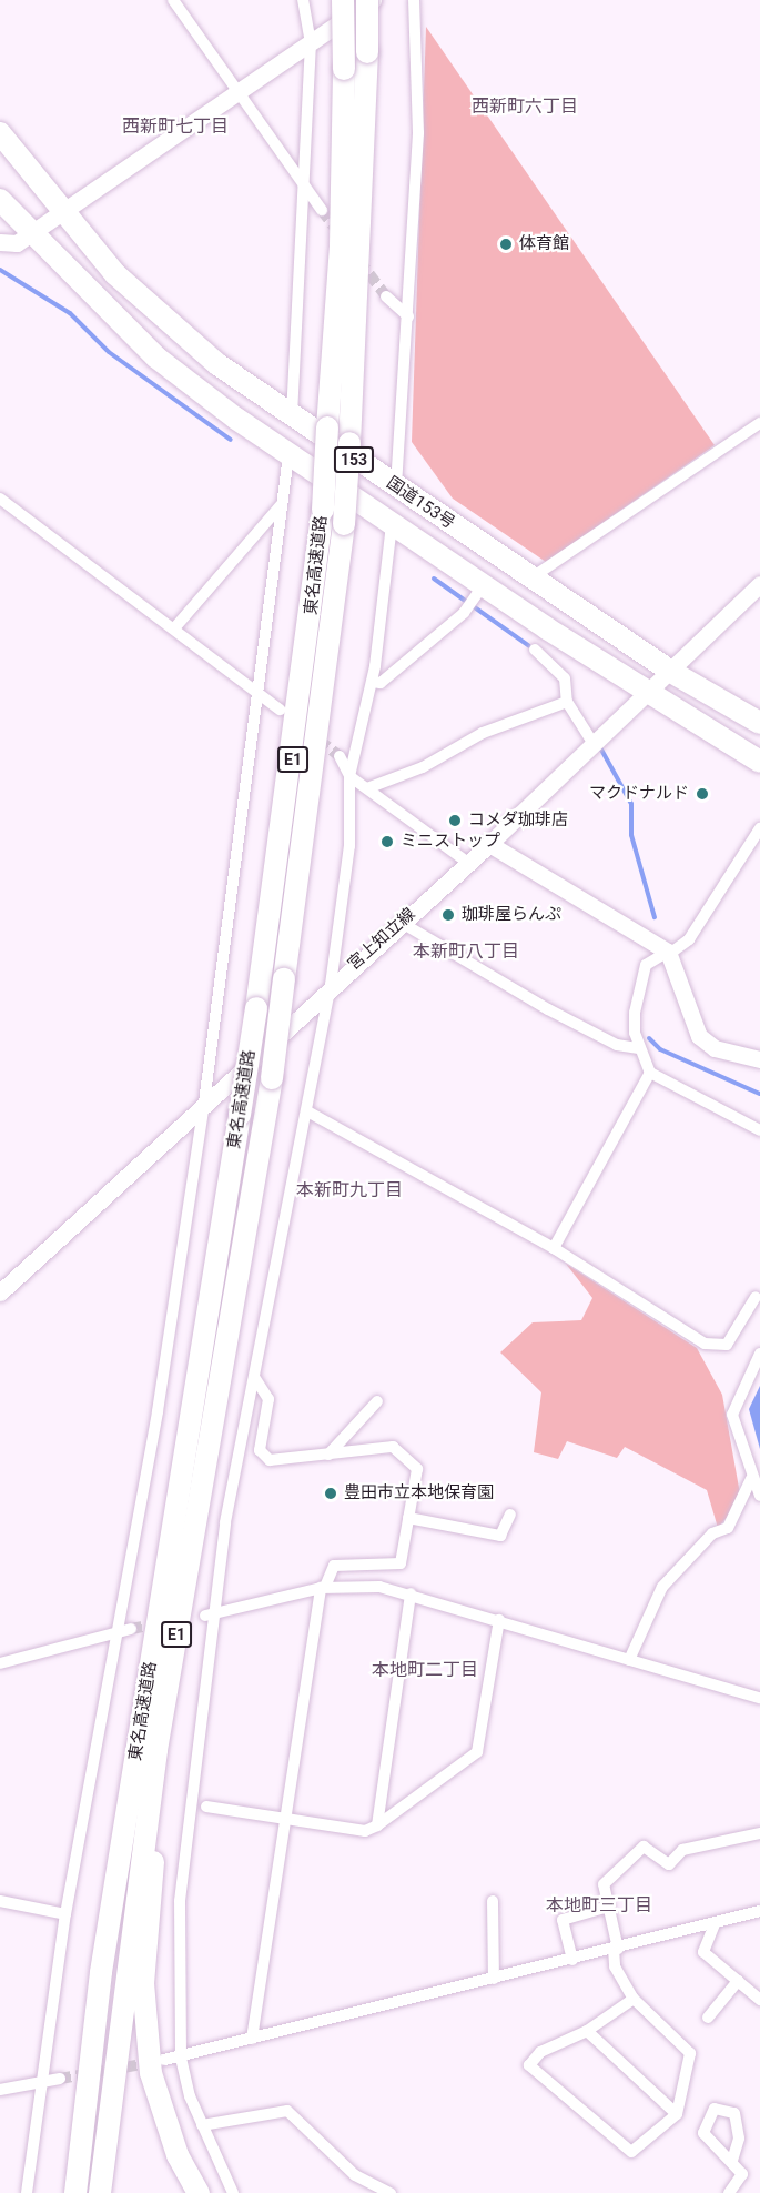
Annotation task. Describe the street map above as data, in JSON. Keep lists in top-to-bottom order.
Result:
{
  "streets": {
    "highway": [
      "153",
      "国道153号",
      "東名高速道路",
      "E1"
    ],
    "main road": ["宮上知立線"]
  },
  "crossings": [
    ["国道153号", "宮上知立線"]
  ],
  "districts": [
    "西新町六丁目",
    "西新町七丁目",
    "本新町八丁目",
    "本新町九丁目",
    "本地町二丁目",
    "本地町三丁目"
  ],
  "places": [
    "体育館",
    "マクドナルド",
    "コメダ珈琲店",
    "ミニストップ",
    "珈琲屋らんぷ",
    "豊田市立本地保育園"
  ]
}
